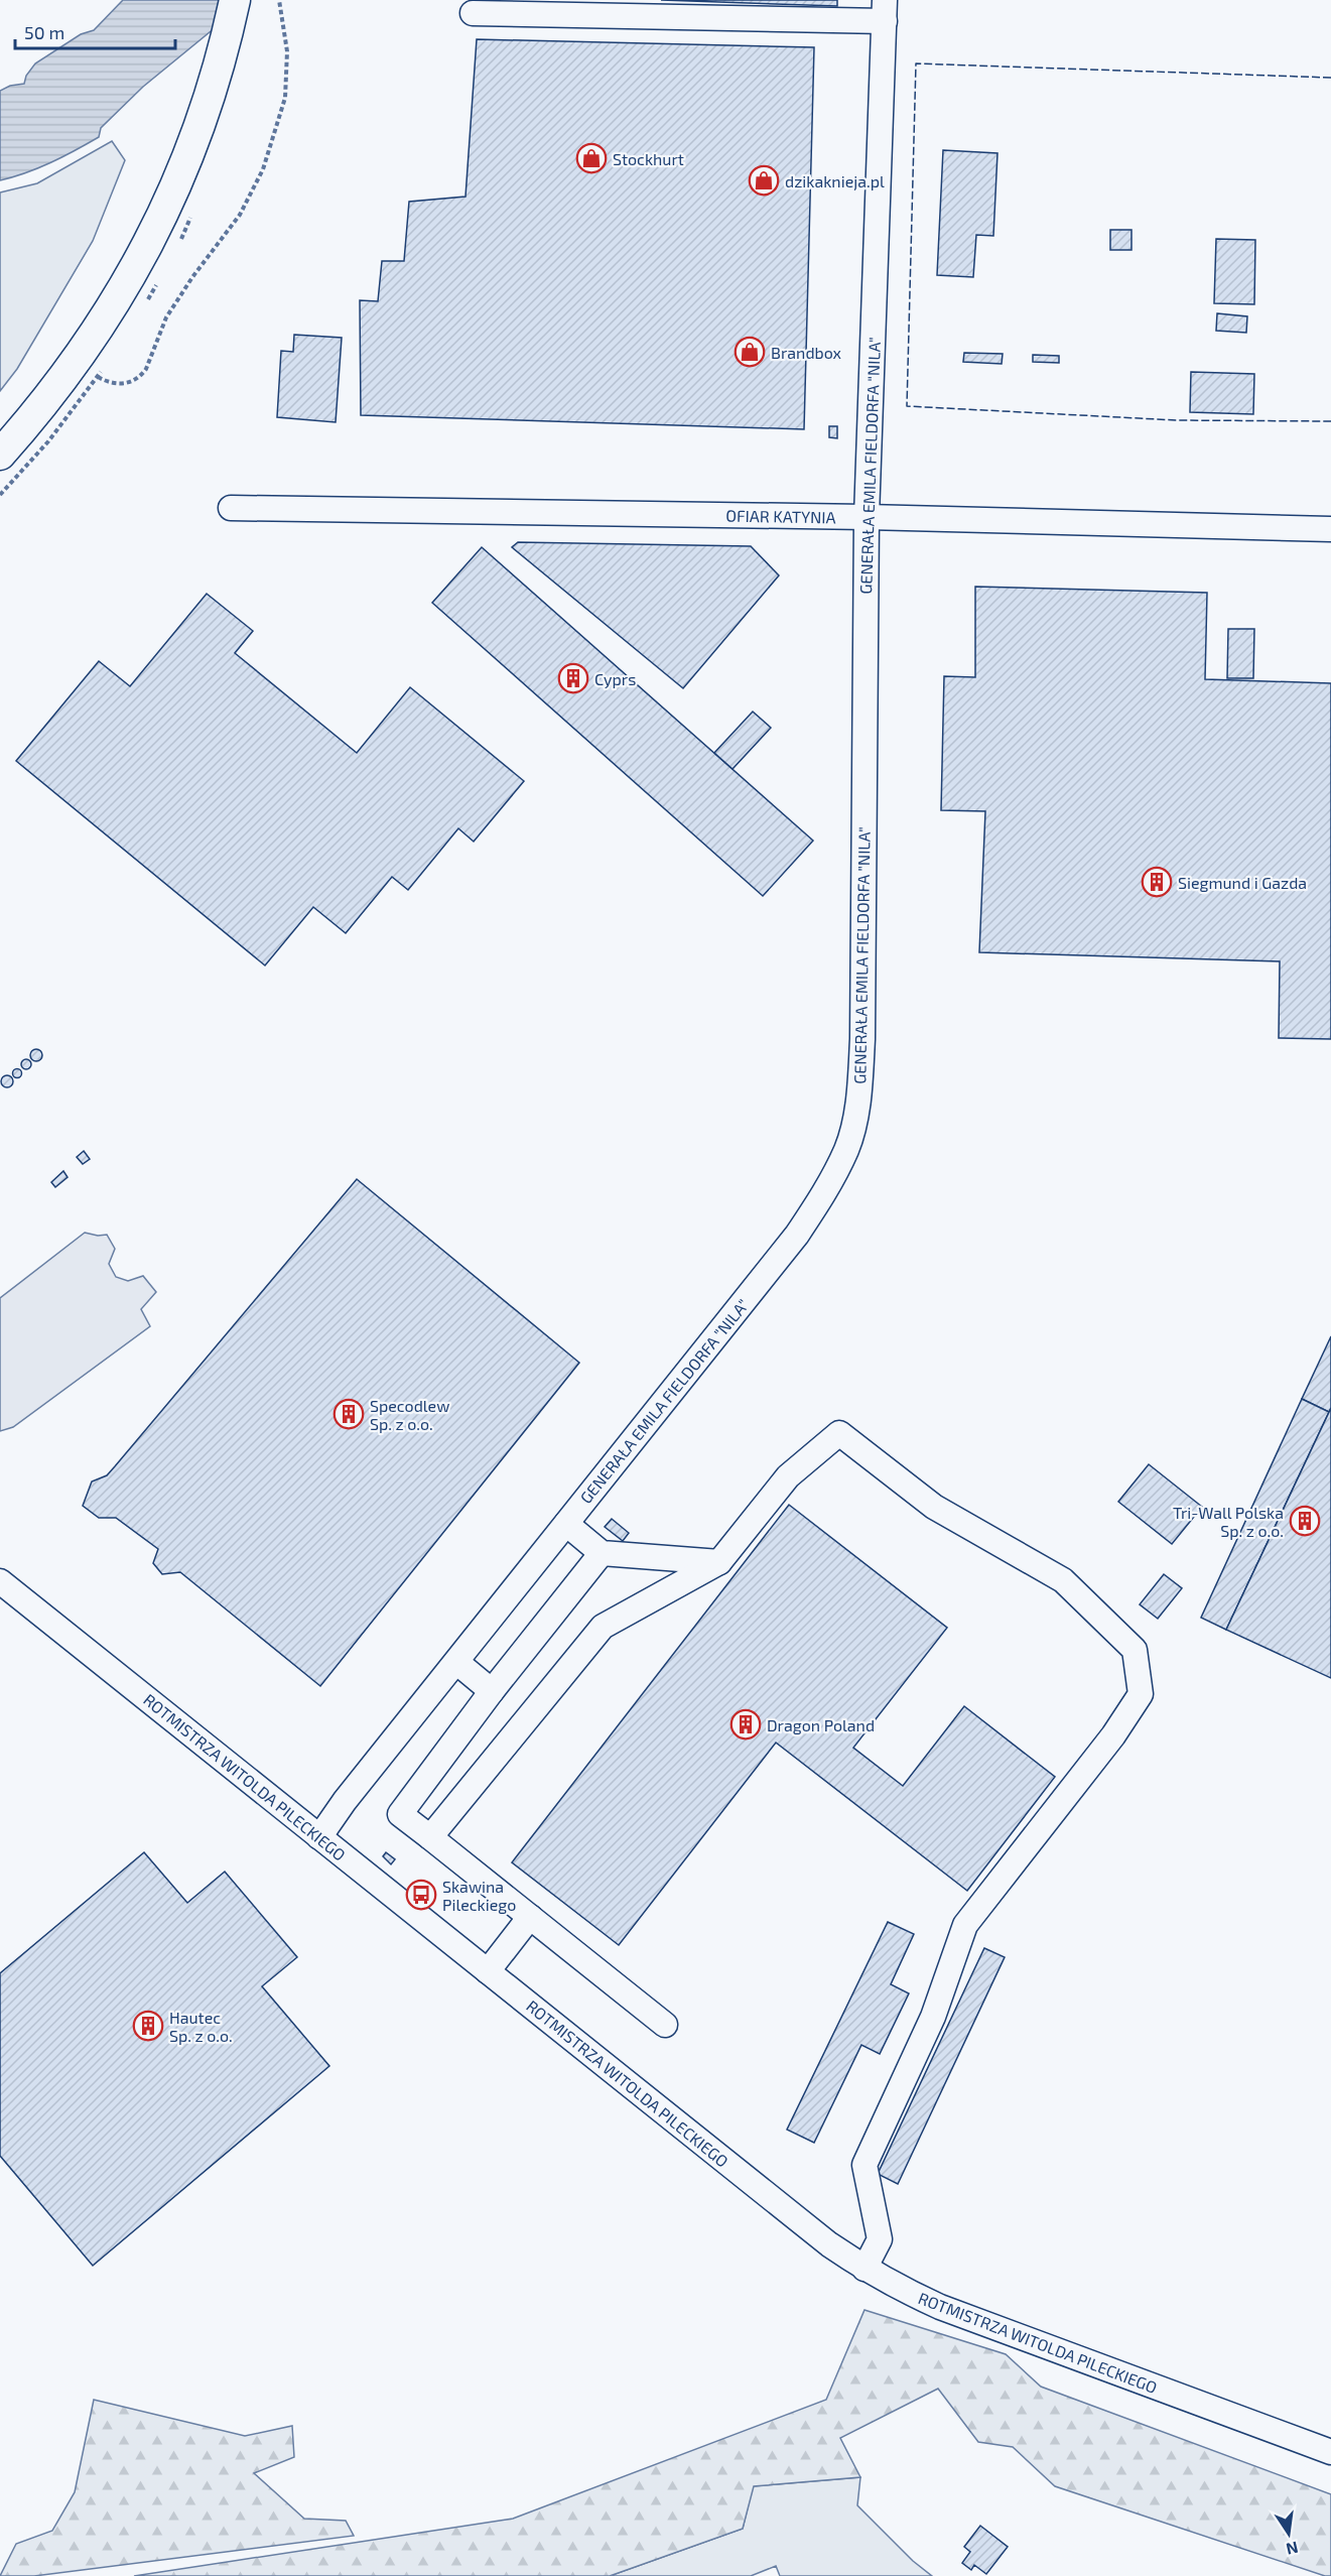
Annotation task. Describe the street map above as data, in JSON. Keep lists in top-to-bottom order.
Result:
{
  "streets": {
    "street": ["GENERAŁA EMILA FIELDORFA \"NILA\"", "OFIAR KATYNIA", "ROTMISTRZA WITOLDA PILECKIEGO"]
  },
  "crossings": [
    ["GENERAŁA EMILA FIELDORFA \"NILA\"", "OFIAR KATYNIA"],
    ["GENERAŁA EMILA FIELDORFA \"NILA\"", "ROTMISTRZA WITOLDA PILECKIEGO"]
  ],
  "places": {
    "shop": ["Stockhurt", "dzikaknieja.pl", "Brandbox"],
    "building": [
      "Cyprs",
      "Siegmund i Gazda",
      "Specodlew Sp. z o.o.",
      "Tri-Wall Polska Sp. z o.o.",
      "Dragon Poland",
      "Hautec Sp. z o.o."
    ],
    "bus stop": ["Skawina Pileckiego"]
  },
  "scale_bar": "50 m",
  "north": "bottom"
}
